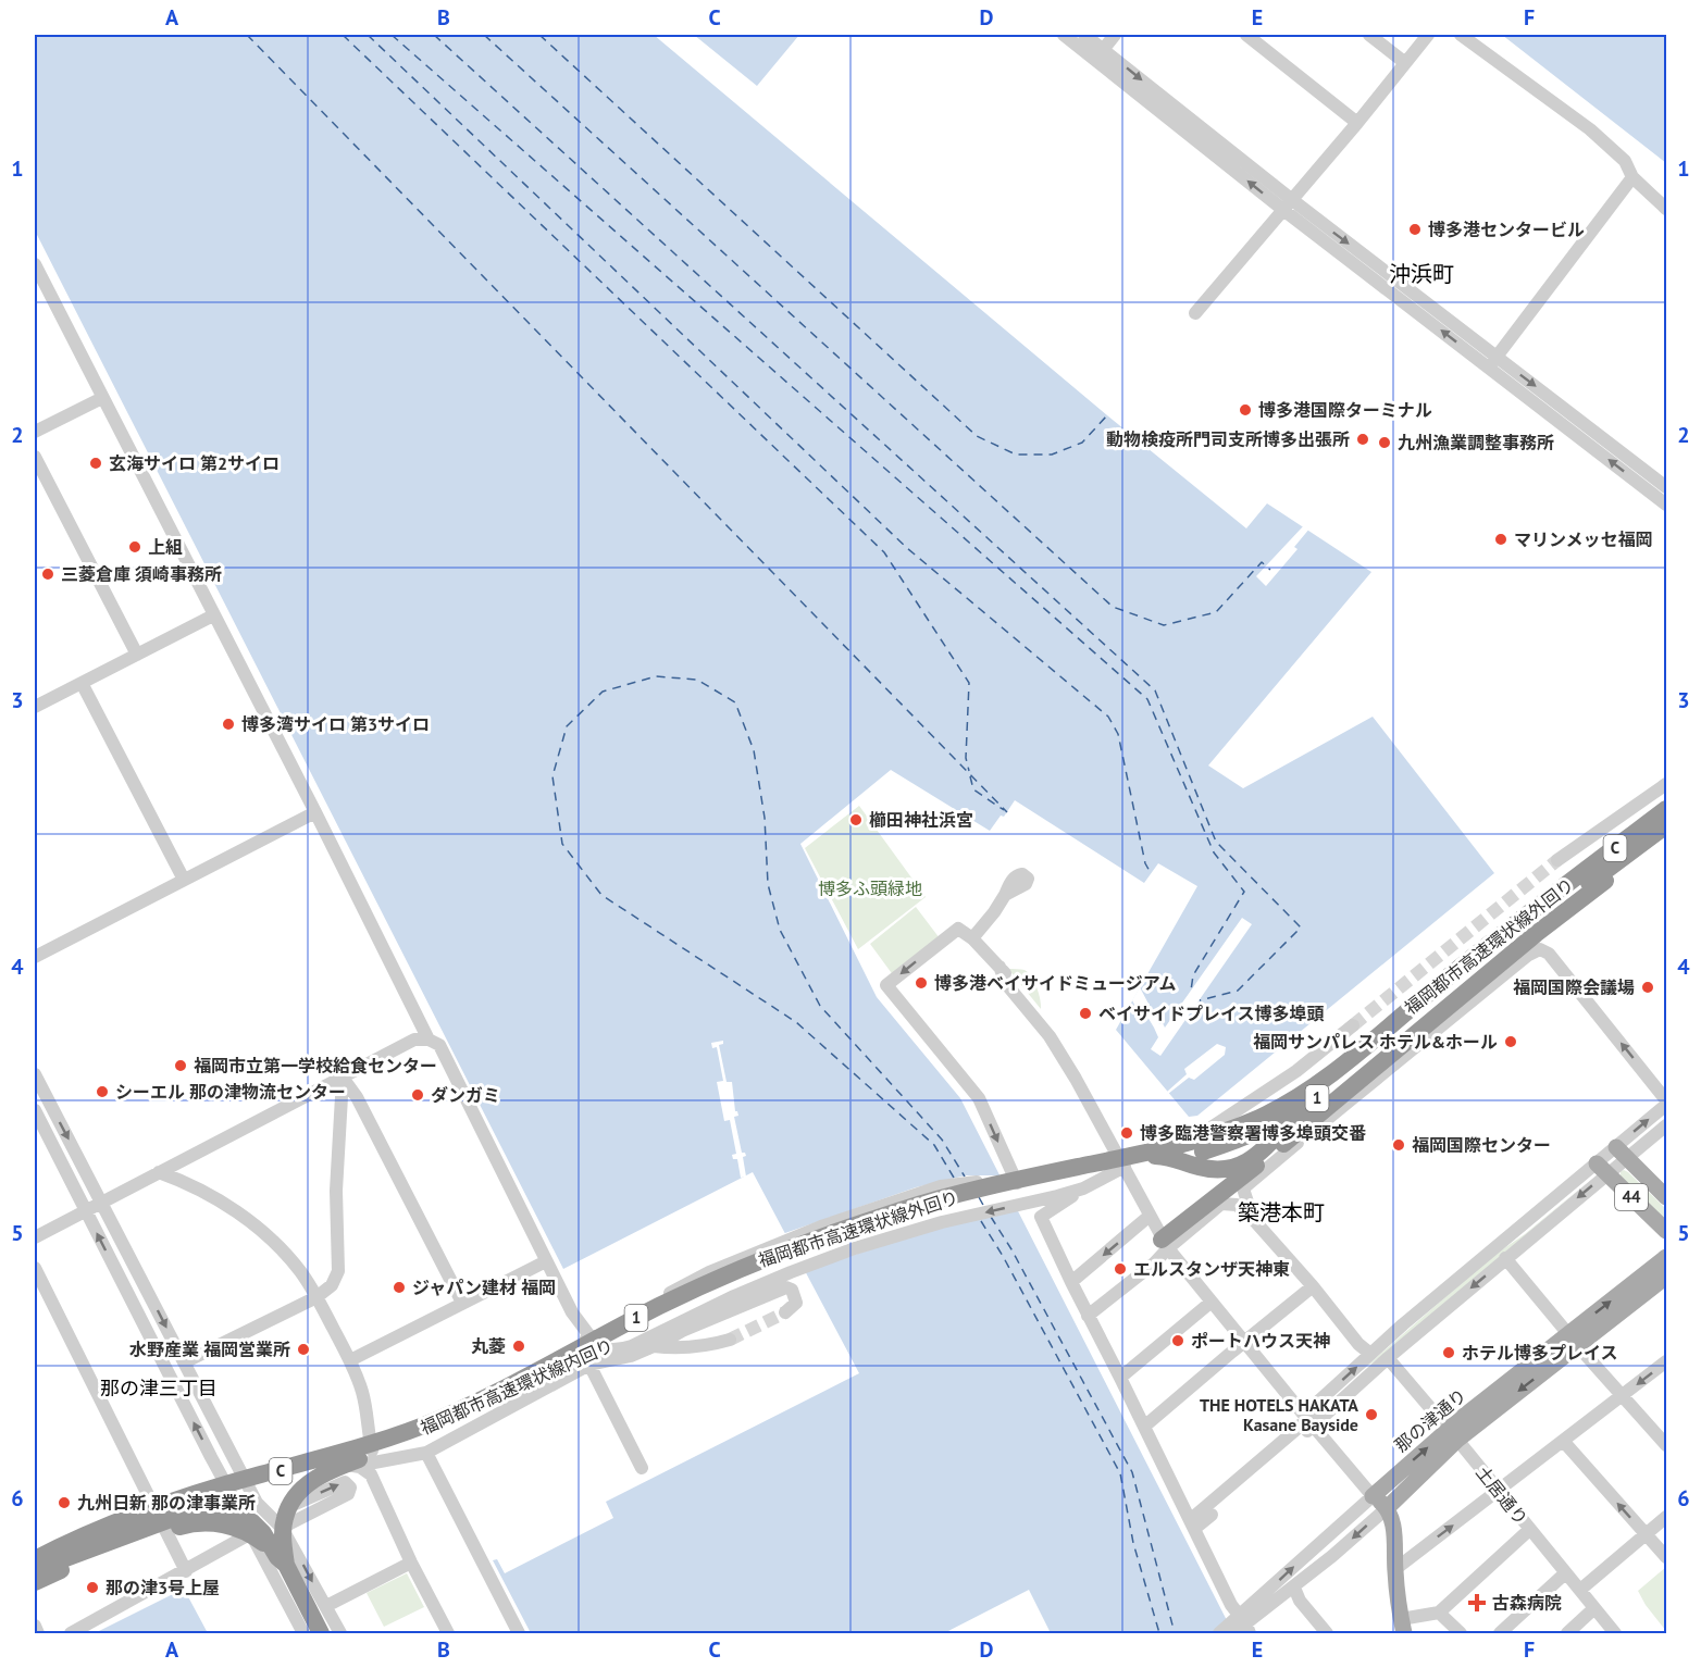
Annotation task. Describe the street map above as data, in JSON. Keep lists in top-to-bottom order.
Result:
{
  "streets": {
    "highway": [
      "C",
      "福岡都市高速環状線外回り",
      "1",
      "福岡都市高速環状線内回り"
    ],
    "main road": ["44", "那の津通り"],
    "street": ["土居通り"]
  },
  "crossings": [
    ["福岡都市高速環状線外回り", "福岡都市高速環状線内回り"],
    ["那の津通り", "土居通り"]
  ],
  "districts": ["沖浜町", "築港本町", "那の津三丁目"],
  "parks": ["博多ふ頭緑地"],
  "places": {
    "other": [
      "博多港センタービル",
      "博多港国際ターミナル",
      "動物検疫所門司支所博多出張所",
      "九州漁業調整事務所",
      "玄海サイロ 第2サイロ",
      "マリンメッセ福岡",
      "上組",
      "三菱倉庫 須崎事務所",
      "博多湾サイロ 第3サイロ",
      "櫛田神社浜宮",
      "博多港ベイサイドミュージアム",
      "福岡国際会議場",
      "ベイサイドプレイス博多埠頭",
      "福岡サンパレス ホテル&ホール",
      "福岡市立第一学校給食センター",
      "シーエル 那の津物流センター",
      "ダンガミ",
      "博多臨港警察署博多埠頭交番",
      "福岡国際センター",
      "エルスタンザ天神東",
      "ジャパン建材 福岡",
      "ポートハウス天神",
      "丸菱",
      "水野産業 福岡営業所",
      "ホテル博多プレイス",
      "THE HOTELS HAKATA Kasane Bayside",
      "九州日新 那の津事業所",
      "那の津3号上屋"
    ],
    "health": ["古森病院"]
  },
  "grid": {
    "columns": [
      "A",
      "B",
      "C",
      "D",
      "E",
      "F"
    ],
    "rows": [
      "1",
      "2",
      "3",
      "4",
      "5",
      "6"
    ]
  }
}
